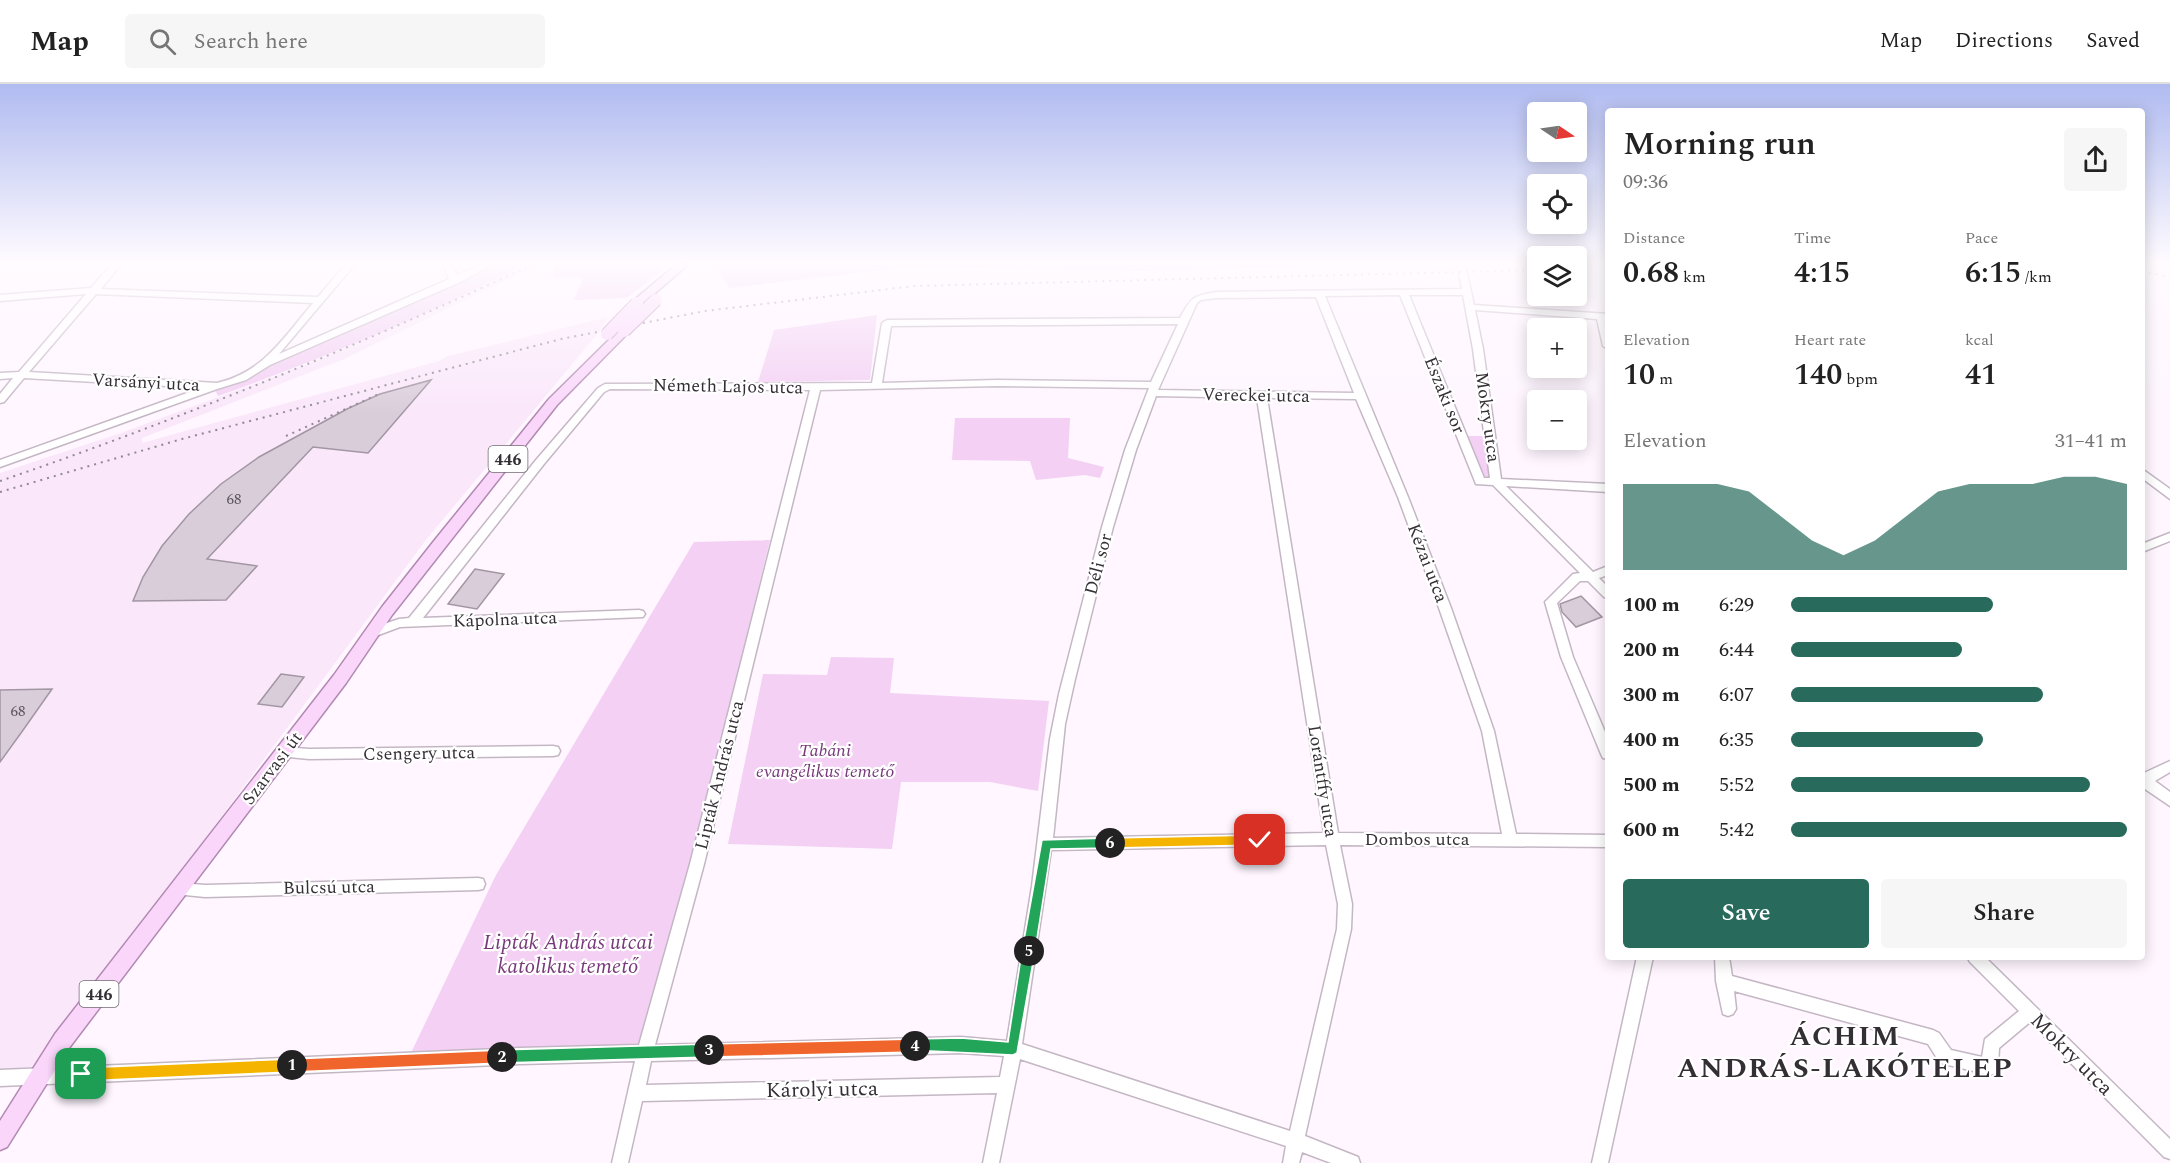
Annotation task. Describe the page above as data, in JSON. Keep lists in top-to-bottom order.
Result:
{
  "streets": {
    "main road": ["446", "Szarvasi út"],
    "street": [
      "Varsányi utca",
      "Németh Lajos utca",
      "Vereckei utca",
      "Északi sor",
      "Mokry utca",
      "Kézai utca",
      "Déli sor",
      "Kápolna utca",
      "Csengery utca",
      "Lipták András utca",
      "Lorántffy utca",
      "Dombos utca",
      "Bulcsú utca",
      "Károlyi utca"
    ]
  },
  "crossings": [
    ["Németh Lajos utca", "Vereckei utca"],
    ["Németh Lajos utca", "Déli sor"],
    ["Németh Lajos utca", "Kápolna utca"],
    ["Németh Lajos utca", "Lipták András utca"],
    ["Vereckei utca", "Kézai utca"],
    ["Vereckei utca", "Déli sor"],
    ["Vereckei utca", "Lorántffy utca"],
    ["Északi sor", "Mokry utca"],
    ["Kézai utca", "Dombos utca"],
    ["Déli sor", "Dombos utca"],
    ["Déli sor", "Károlyi utca"],
    ["Kápolna utca", "Szarvasi út"],
    ["Csengery utca", "Szarvasi út"],
    ["Szarvasi út", "Bulcsú utca"],
    ["Lipták András utca", "Károlyi utca"],
    ["Lorántffy utca", "Dombos utca"]
  ],
  "districts": ["ÁCHIM ANDRÁS-LAKÓTELEP"],
  "parks": ["Tabáni evangélikus temető", "Lipták András utcai katolikus temető"],
  "house_numbers": ["68", "68"],
  "north": "right",
  "page": {
    "header": "Map",
    "search": "Search here",
    "nav": ["Map", "Directions", "Saved"],
    "map_buttons": ["+", "−"],
    "heading": ["Morning run", "09:36"],
    "stats": [
      ["Distance", "0.68 km"],
      ["Time", "4:15"],
      ["Pace", "6:15 /km"],
      ["Elevation", "10 m"],
      ["Heart rate", "140 bpm"],
      ["kcal", "41"]
    ],
    "chart": ["Elevation", "31–41 m"],
    "list": [
      {
        "name": "100 m",
        "note": "6:29"
      },
      {
        "name": "200 m",
        "note": "6:44"
      },
      {
        "name": "300 m",
        "note": "6:07"
      },
      {
        "name": "400 m",
        "note": "6:35"
      },
      {
        "name": "500 m",
        "note": "5:52"
      },
      {
        "name": "600 m",
        "note": "5:42"
      }
    ],
    "pins": [
      "6",
      "5",
      "4",
      "3",
      "2",
      "1"
    ],
    "buttons": ["Save", "Share"]
  }
}
